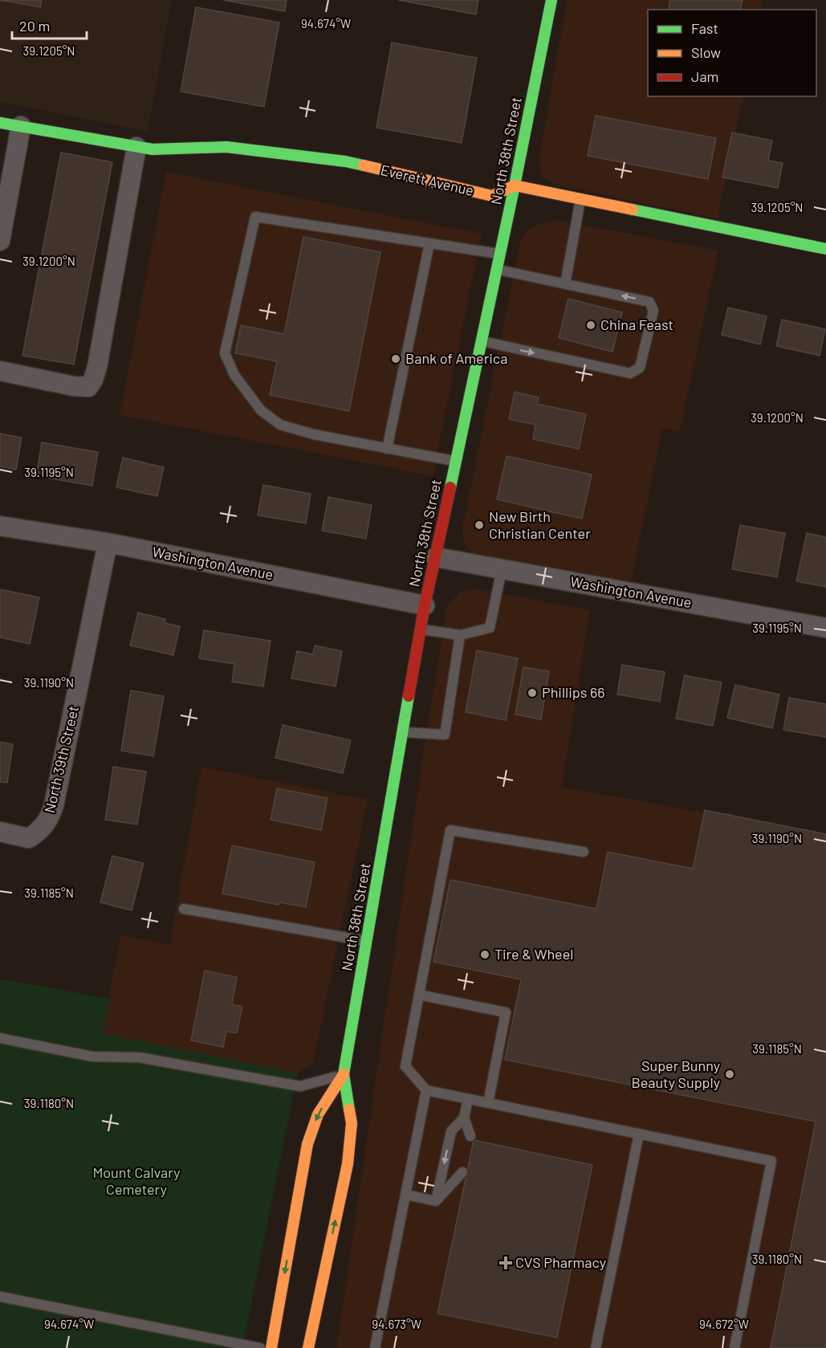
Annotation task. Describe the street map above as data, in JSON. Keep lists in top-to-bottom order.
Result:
{
  "streets": {
    "main road": ["North 38th Street", "Everett Avenue"],
    "street": ["Washington Avenue", "North 39th Street"]
  },
  "crossings": [
    ["North 38th Street", "Everett Avenue"],
    ["North 38th Street", "Washington Avenue"],
    ["Washington Avenue", "North 39th Street"]
  ],
  "parks": ["Mount Calvary Cemetery"],
  "places": {
    "other": [
      "China Feast",
      "Bank of America",
      "New Birth Christian Center",
      "Phillips 66",
      "Tire & Wheel",
      "Super Bunny Beauty Supply"
    ],
    "health": ["CVS Pharmacy"]
  },
  "legend": ["Fast", "Slow", "Jam"],
  "scale_bar": "20 m",
  "coordinates": [
    "94.674°W",
    "39.1205°N",
    "39.1200°N",
    "39.1195°N",
    "39.1190°N",
    "39.1185°N",
    "39.1180°N",
    "94.673°W",
    "94.672°W"
  ]
}
